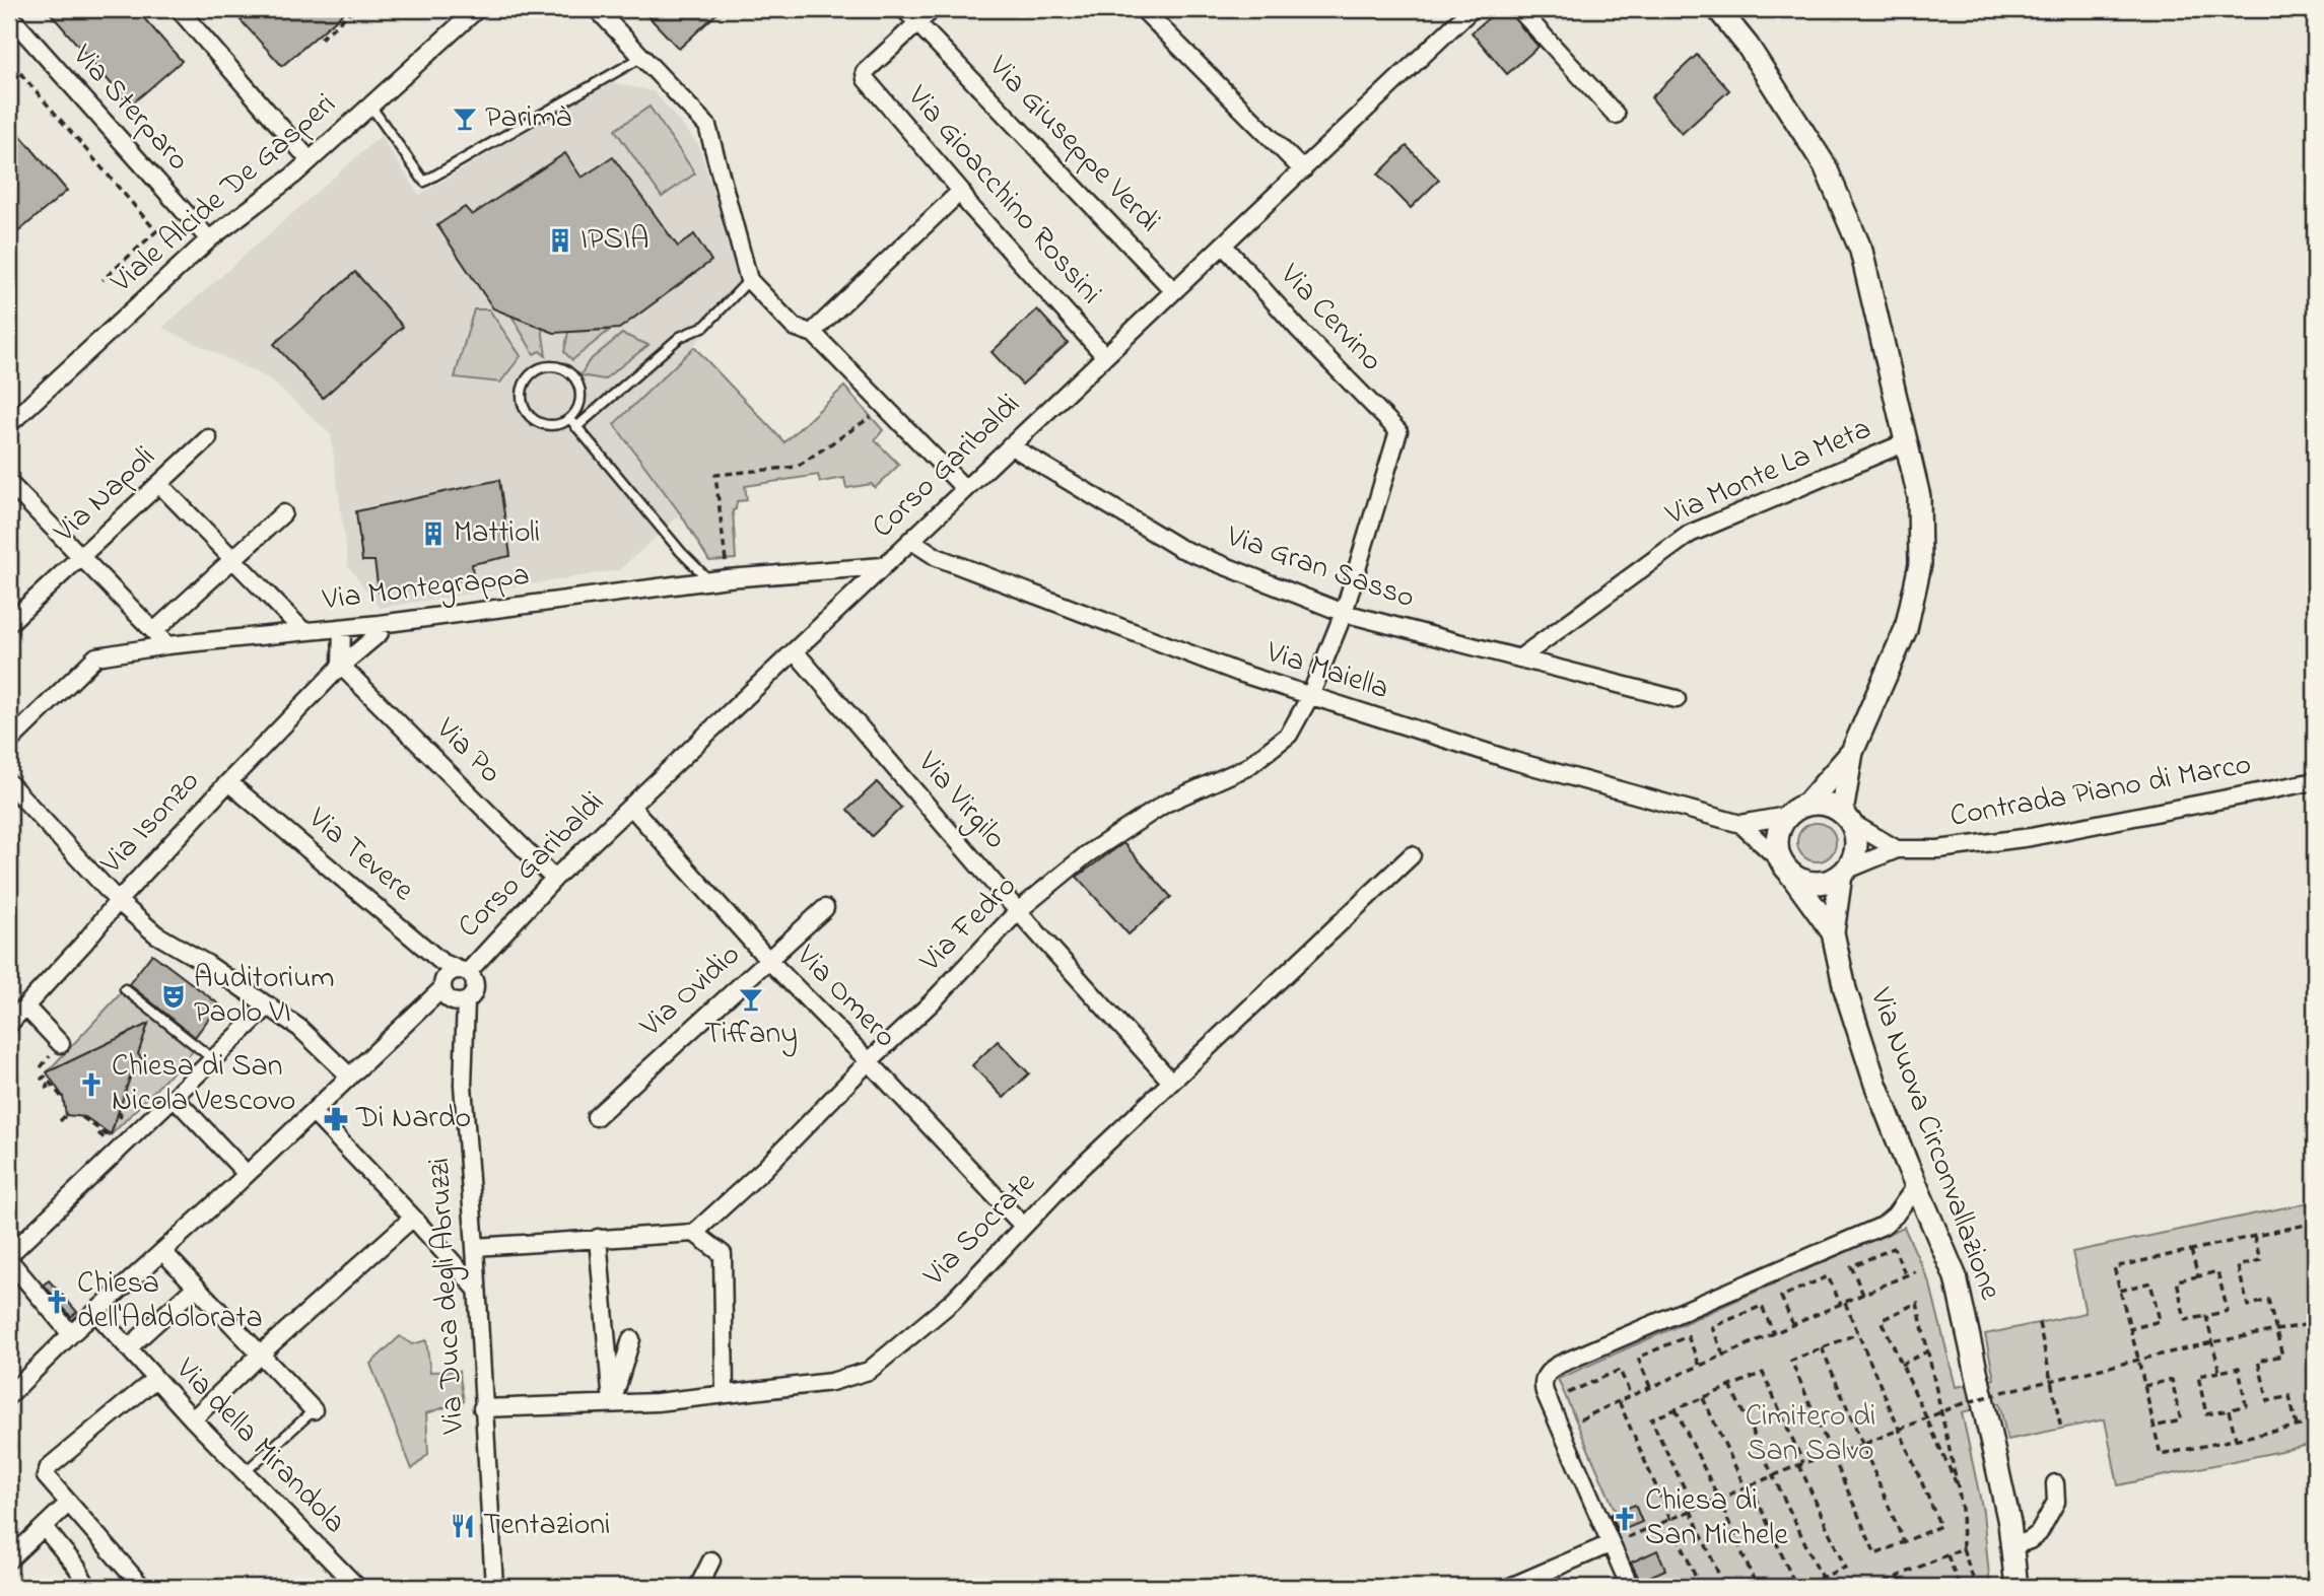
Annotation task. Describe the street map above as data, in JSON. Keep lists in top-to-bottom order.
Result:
{
  "streets": {
    "street": [
      "Via Sterparo",
      "Via Giuseppe Verdi",
      "Viale Alcide De Gasperi",
      "Via Gioacchino Rossini",
      "Via Cervino",
      "Corso Garibaldi",
      "Via Monte La Meta",
      "Via Napoli",
      "Via Gran Sasso",
      "Via Montegrappa",
      "Via Maiella",
      "Via Po",
      "Contrada Piano di Marco",
      "Via Virgilo",
      "Via Isonzo",
      "Via Tevere",
      "Via Fedro",
      "Via Ovidio",
      "Via Omero",
      "Via Nuova Circonvallazione",
      "Via Socrate",
      "Via Duca degli Abruzzi",
      "Via della Mirandola"
    ]
  },
  "crossings": [
    ["Via Sterparo", "Viale Alcide De Gasperi"],
    ["Via Giuseppe Verdi", "Via Gioacchino Rossini"],
    ["Via Giuseppe Verdi", "Corso Garibaldi"],
    ["Via Gioacchino Rossini", "Corso Garibaldi"],
    ["Via Cervino", "Corso Garibaldi"],
    ["Via Cervino", "Via Fedro"],
    ["Corso Garibaldi", "Via Gran Sasso"],
    ["Corso Garibaldi", "Via Montegrappa"],
    ["Corso Garibaldi", "Via Maiella"],
    ["Corso Garibaldi", "Via Po"],
    ["Corso Garibaldi", "Via Virgilo"],
    ["Corso Garibaldi", "Via Tevere"],
    ["Corso Garibaldi", "Via Omero"],
    ["Corso Garibaldi", "Via Duca degli Abruzzi"],
    ["Via Monte La Meta", "Via Gran Sasso"],
    ["Via Gran Sasso", "Via Fedro"],
    ["Via Montegrappa", "Via Isonzo"],
    ["Via Maiella", "Via Fedro"],
    ["Via Maiella", "Via Nuova Circonvallazione"],
    ["Via Po", "Via Isonzo"],
    ["Via Virgilo", "Via Fedro"],
    ["Via Virgilo", "Via Socrate"],
    ["Via Isonzo", "Via Tevere"],
    ["Via Tevere", "Via Duca degli Abruzzi"],
    ["Via Fedro", "Via Omero"],
    ["Via Ovidio", "Via Omero"],
    ["Via Omero", "Via Socrate"],
    ["Via Socrate", "Via Duca degli Abruzzi"]
  ],
  "parks": ["Cimitero di San Salvo"],
  "places": {
    "bar": ["Parimà", "Tiffany"],
    "building": ["IPSIA", "Mattioli"],
    "theatre": ["Auditorium Paolo VI"],
    "church": ["Chiesa di San Nicola Vescovo", "Chiesa dell'Addolorata", "Chiesa di San Michele"],
    "pharmacy": ["Di Nardo"],
    "restaurant": ["Tentazioni"]
  }
}
